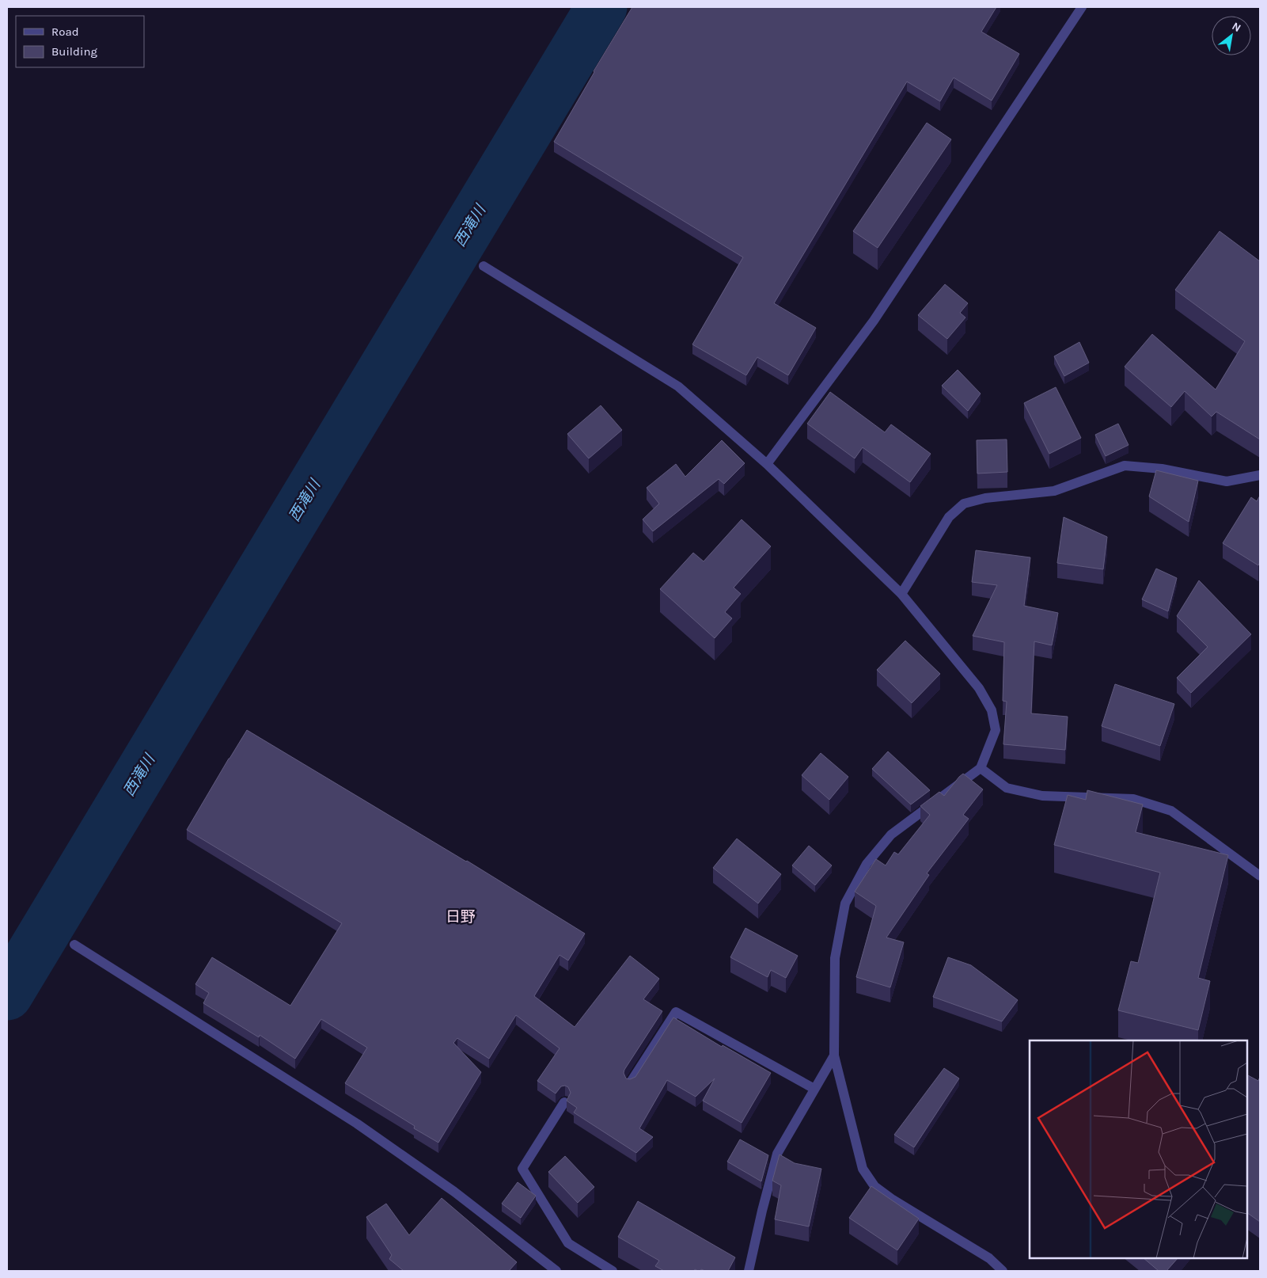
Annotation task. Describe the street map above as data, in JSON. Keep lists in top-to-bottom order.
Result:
{
  "districts": ["日野"],
  "water": ["西滝川"],
  "legend": ["Road", "Building"],
  "north": "top right"
}
